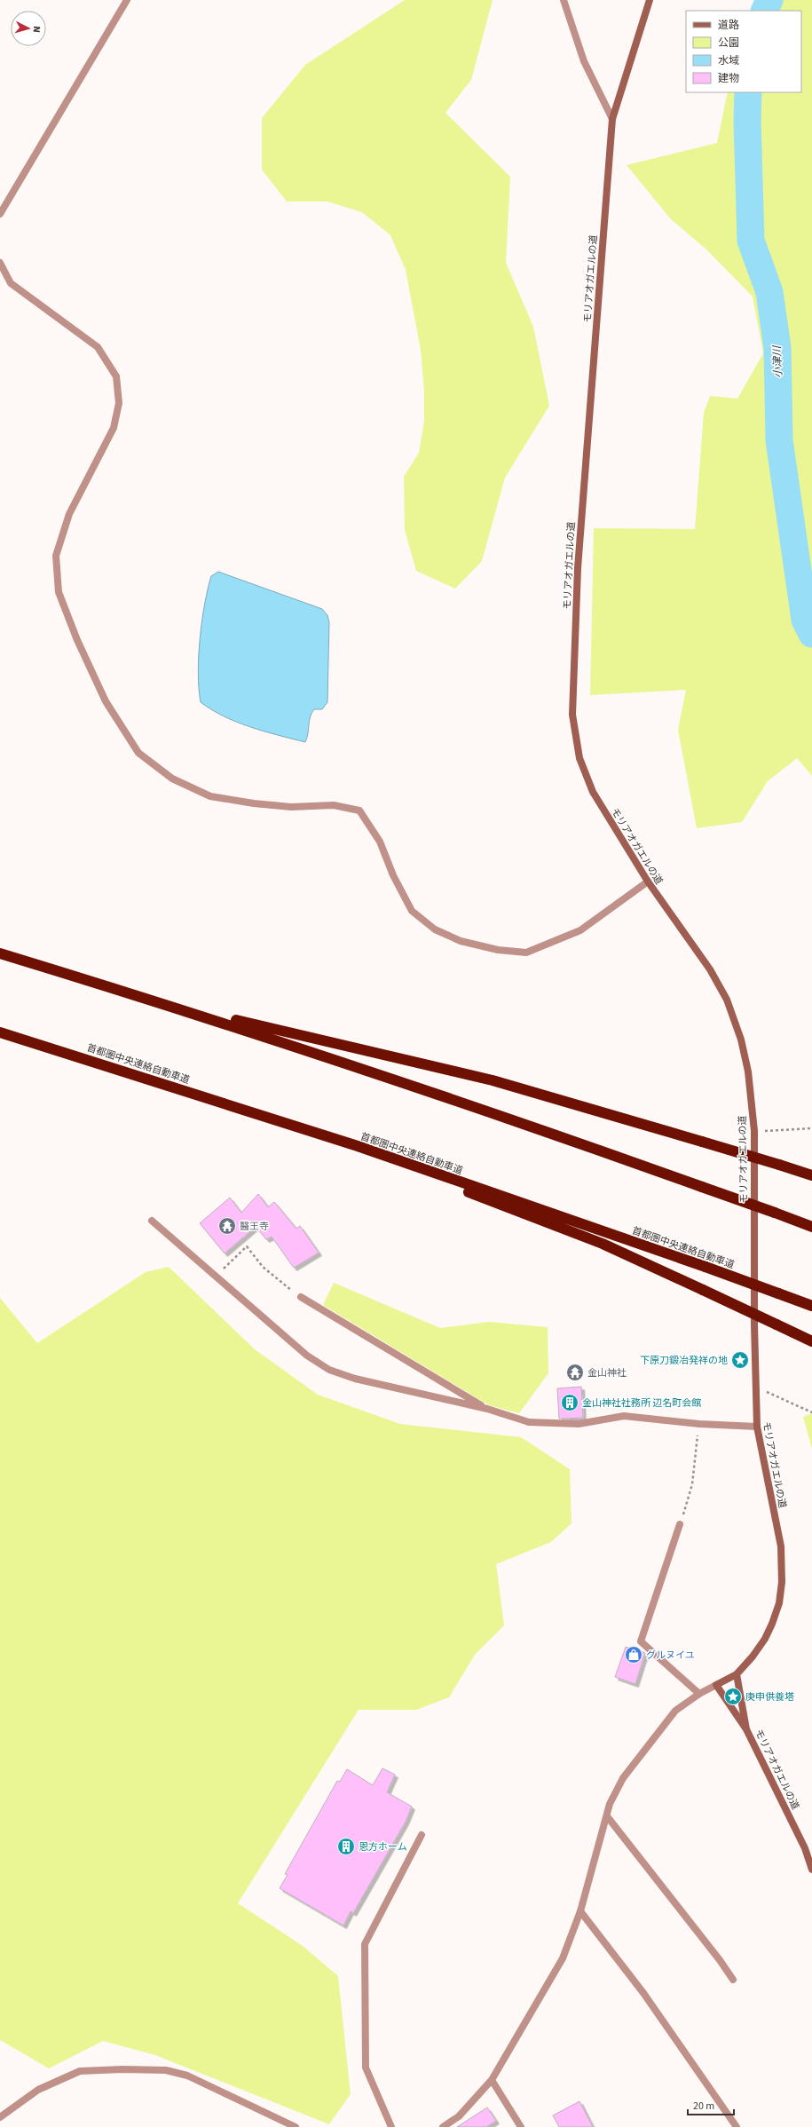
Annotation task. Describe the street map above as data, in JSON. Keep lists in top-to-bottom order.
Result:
{
  "streets": {
    "highway": ["首都圏中央連絡自動車道"],
    "street": ["モリアオガエルの道"]
  },
  "water": ["小津川"],
  "places": {
    "temple": ["醫王寺", "金山神社"],
    "place": ["下原刀鍛冶発祥の地", "庚申供養塔"],
    "building": ["金山神社社務所 辺名町会館", "恩方ホーム"],
    "shop": ["グルヌイユ"]
  },
  "legend": [
    "道路",
    "公園",
    "水域",
    "建物"
  ],
  "scale_bar": "20 m",
  "north": "right"
}
